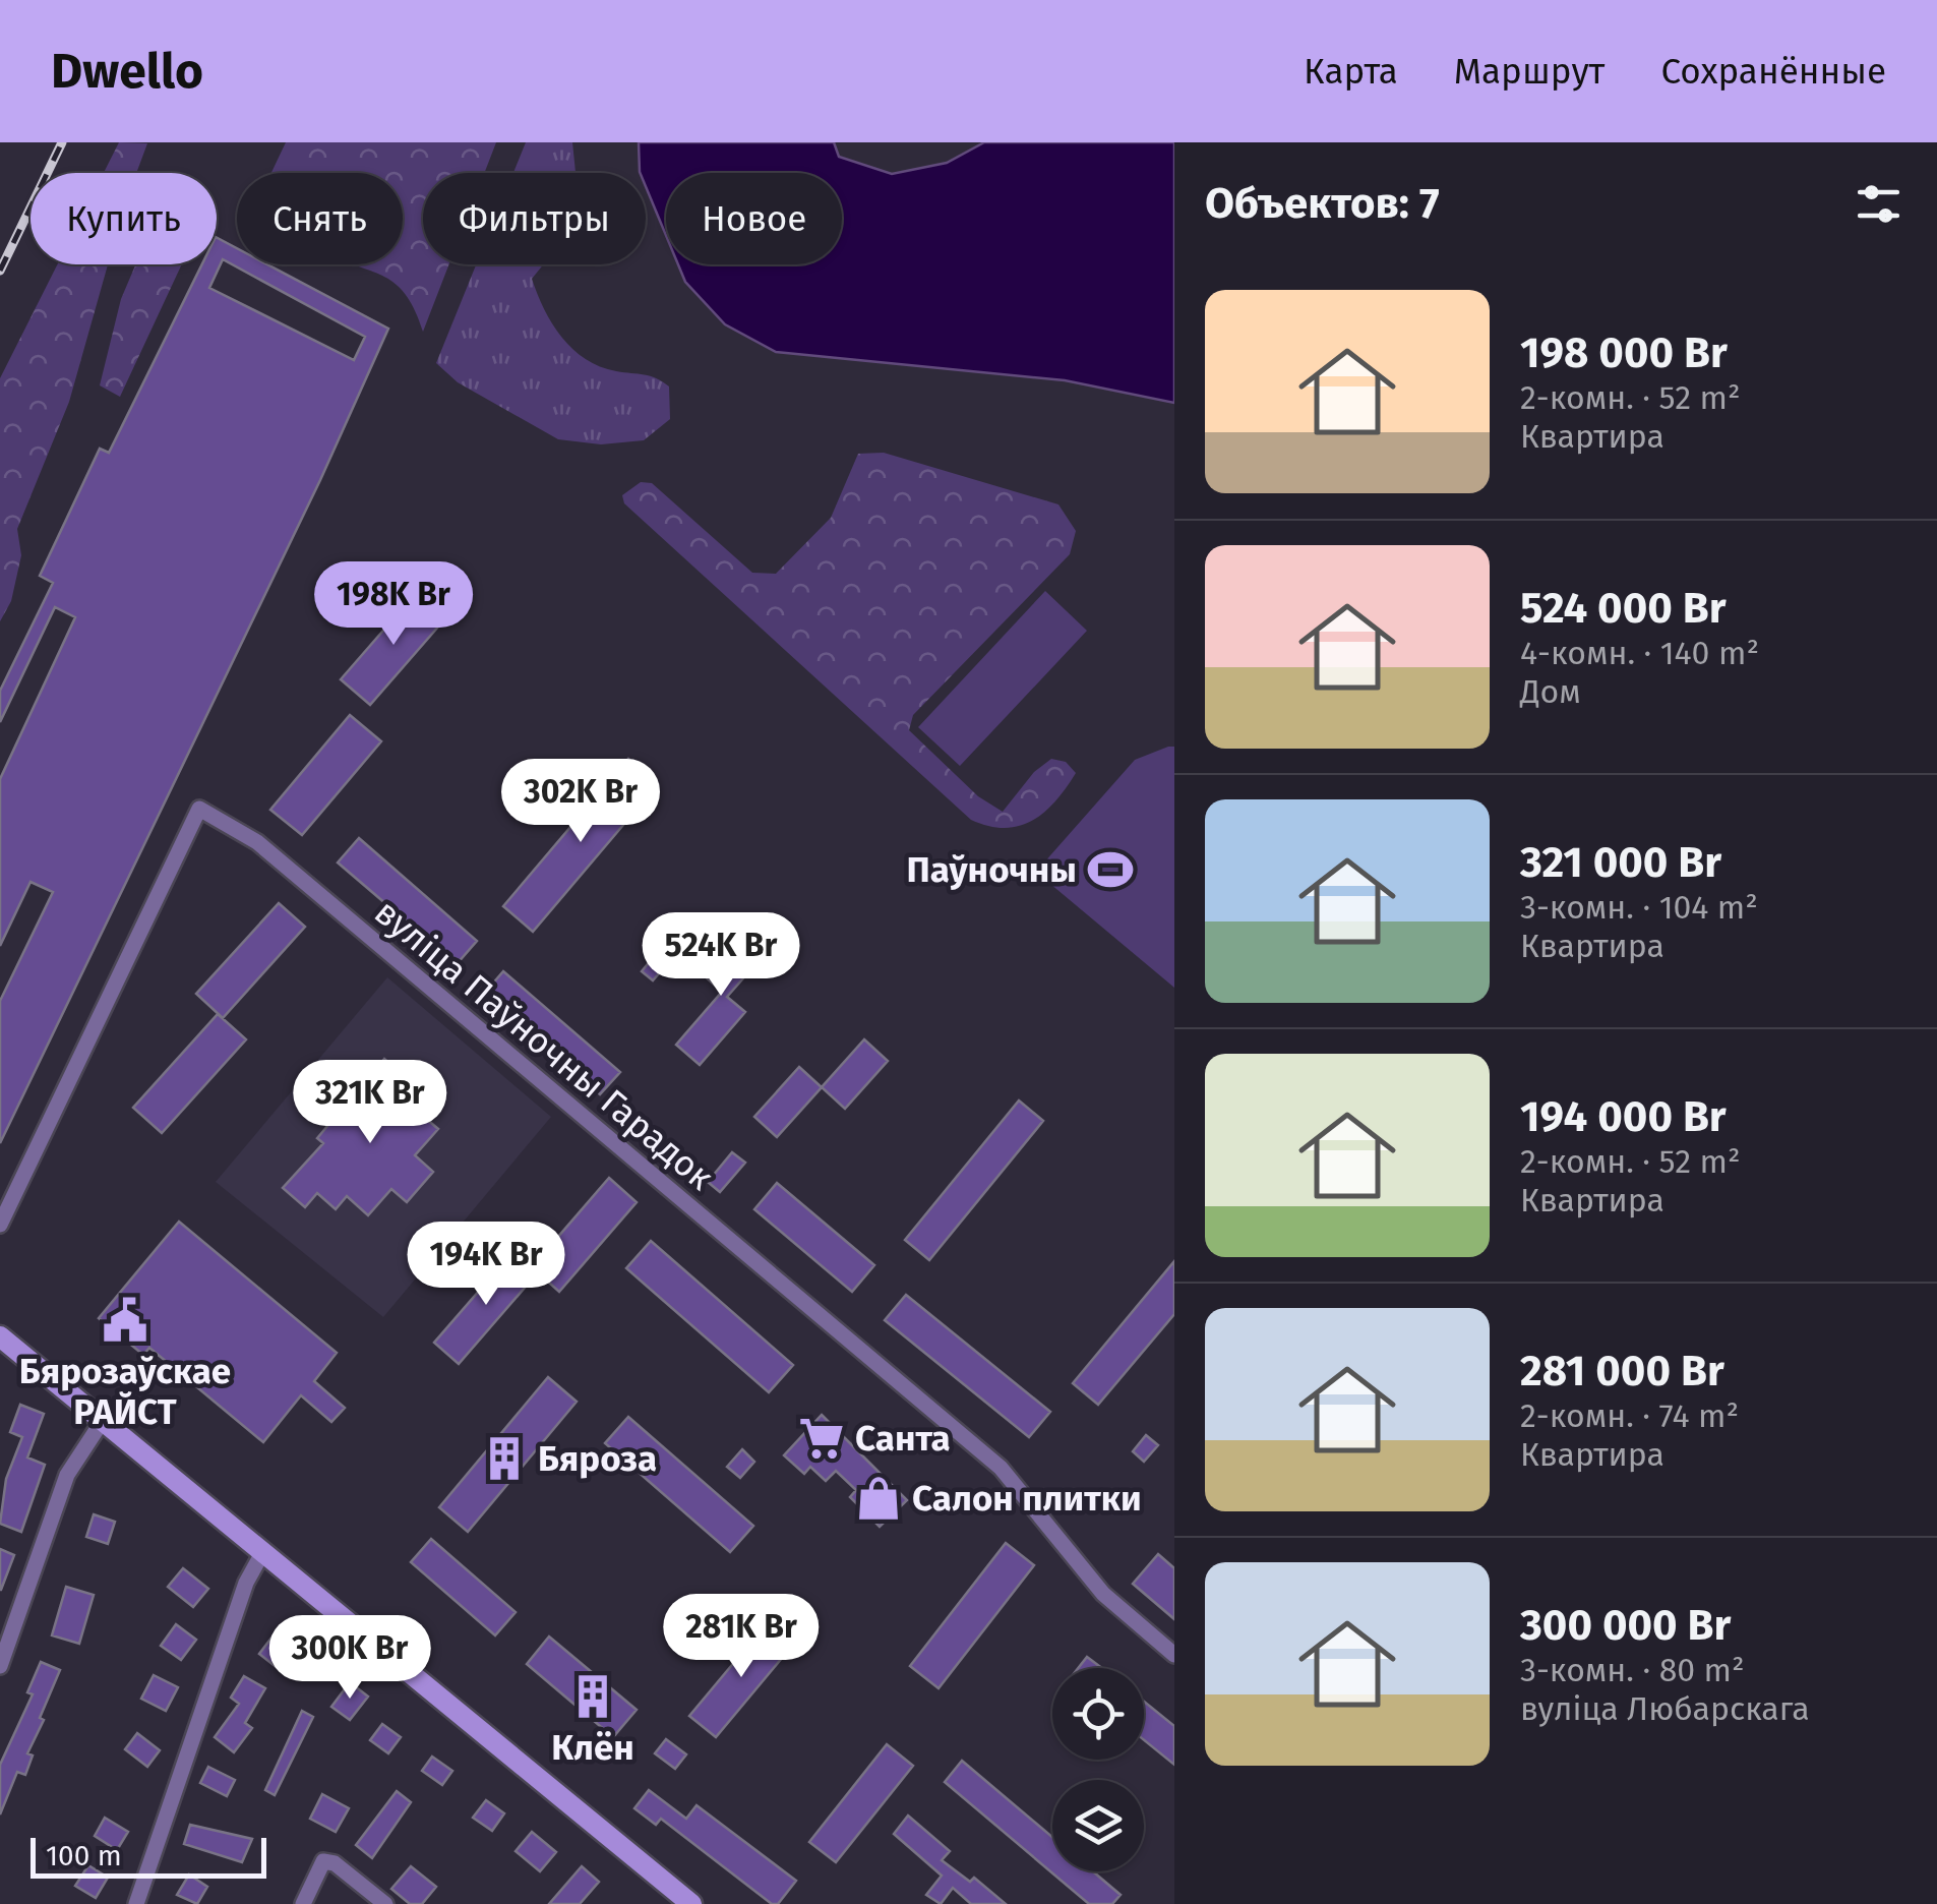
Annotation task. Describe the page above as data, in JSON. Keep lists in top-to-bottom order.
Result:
{
  "streets": {
    "street": ["вуліца Паўночны Гарадок"]
  },
  "places": {
    "sports": ["Паўночны"],
    "public building": ["Бярозаўскае РАЙСТ"],
    "supermarket": ["Санта"],
    "building": ["Бяроза", "Клён"],
    "shop": ["Салон плитки"]
  },
  "scale_bar": "100 m",
  "page": {
    "header": "Dwello",
    "nav": ["Карта", "Маршрут", "Сохранённые"],
    "heading": "Объектов: 7",
    "chip": [
      "Купить",
      "Снять",
      "Фильтры",
      "Новое"
    ],
    "list": [
      {
        "name": "198 000 Br",
        "note": "2-комн. · 52 m² · Квартира"
      },
      {
        "name": "524 000 Br",
        "note": "4-комн. · 140 m² · Дом"
      },
      {
        "name": "321 000 Br",
        "note": "3-комн. · 104 m² · Квартира"
      },
      {
        "name": "194 000 Br",
        "note": "2-комн. · 52 m² · Квартира"
      },
      {
        "name": "281 000 Br",
        "note": "2-комн. · 74 m² · Квартира"
      },
      {
        "name": "300 000 Br",
        "note": "3-комн. · 80 m² · вуліца Любарскага"
      }
    ],
    "price": [
      "198K Br",
      "302K Br",
      "524K Br",
      "321K Br",
      "194K Br",
      "281K Br",
      "300K Br"
    ],
    "scale": "100 m"
  }
}
